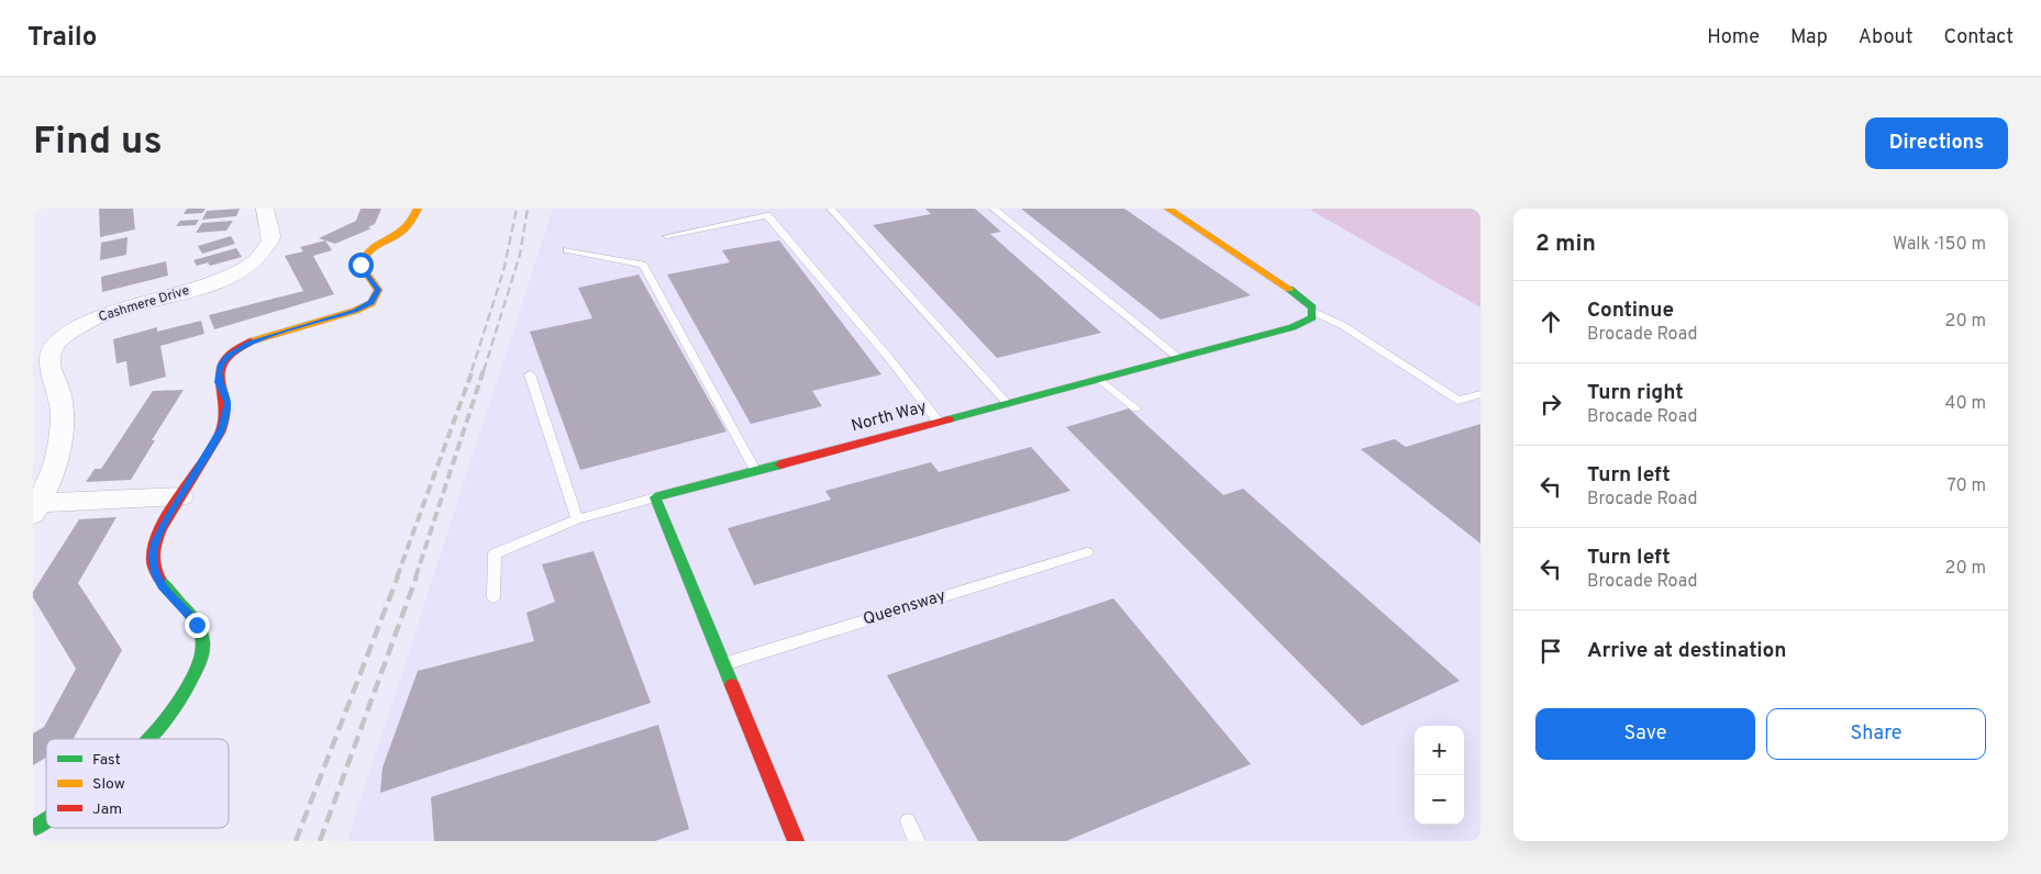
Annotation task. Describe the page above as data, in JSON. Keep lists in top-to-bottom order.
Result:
{
  "streets": {
    "street": ["Cashmere Drive", "North Way"],
    "lane": ["Queensway"]
  },
  "legend": ["Fast", "Slow", "Jam"],
  "page": {
    "header": "Trailo",
    "nav": [
      "Home",
      "Map",
      "About",
      "Contact"
    ],
    "buttons": [
      "Directions",
      ["Save", "Share"]
    ],
    "title": "Find us",
    "heading": ["2 min", "Walk · 150 m"],
    "list": [
      ["Continue", "Brocade Road", "20 m"],
      ["Turn right", "Brocade Road", "40 m"],
      ["Turn left", "Brocade Road", "70 m"],
      ["Turn left", "Brocade Road", "20 m"],
      "Arrive at destination"
    ],
    "map_buttons": ["+", "−"]
  }
}
